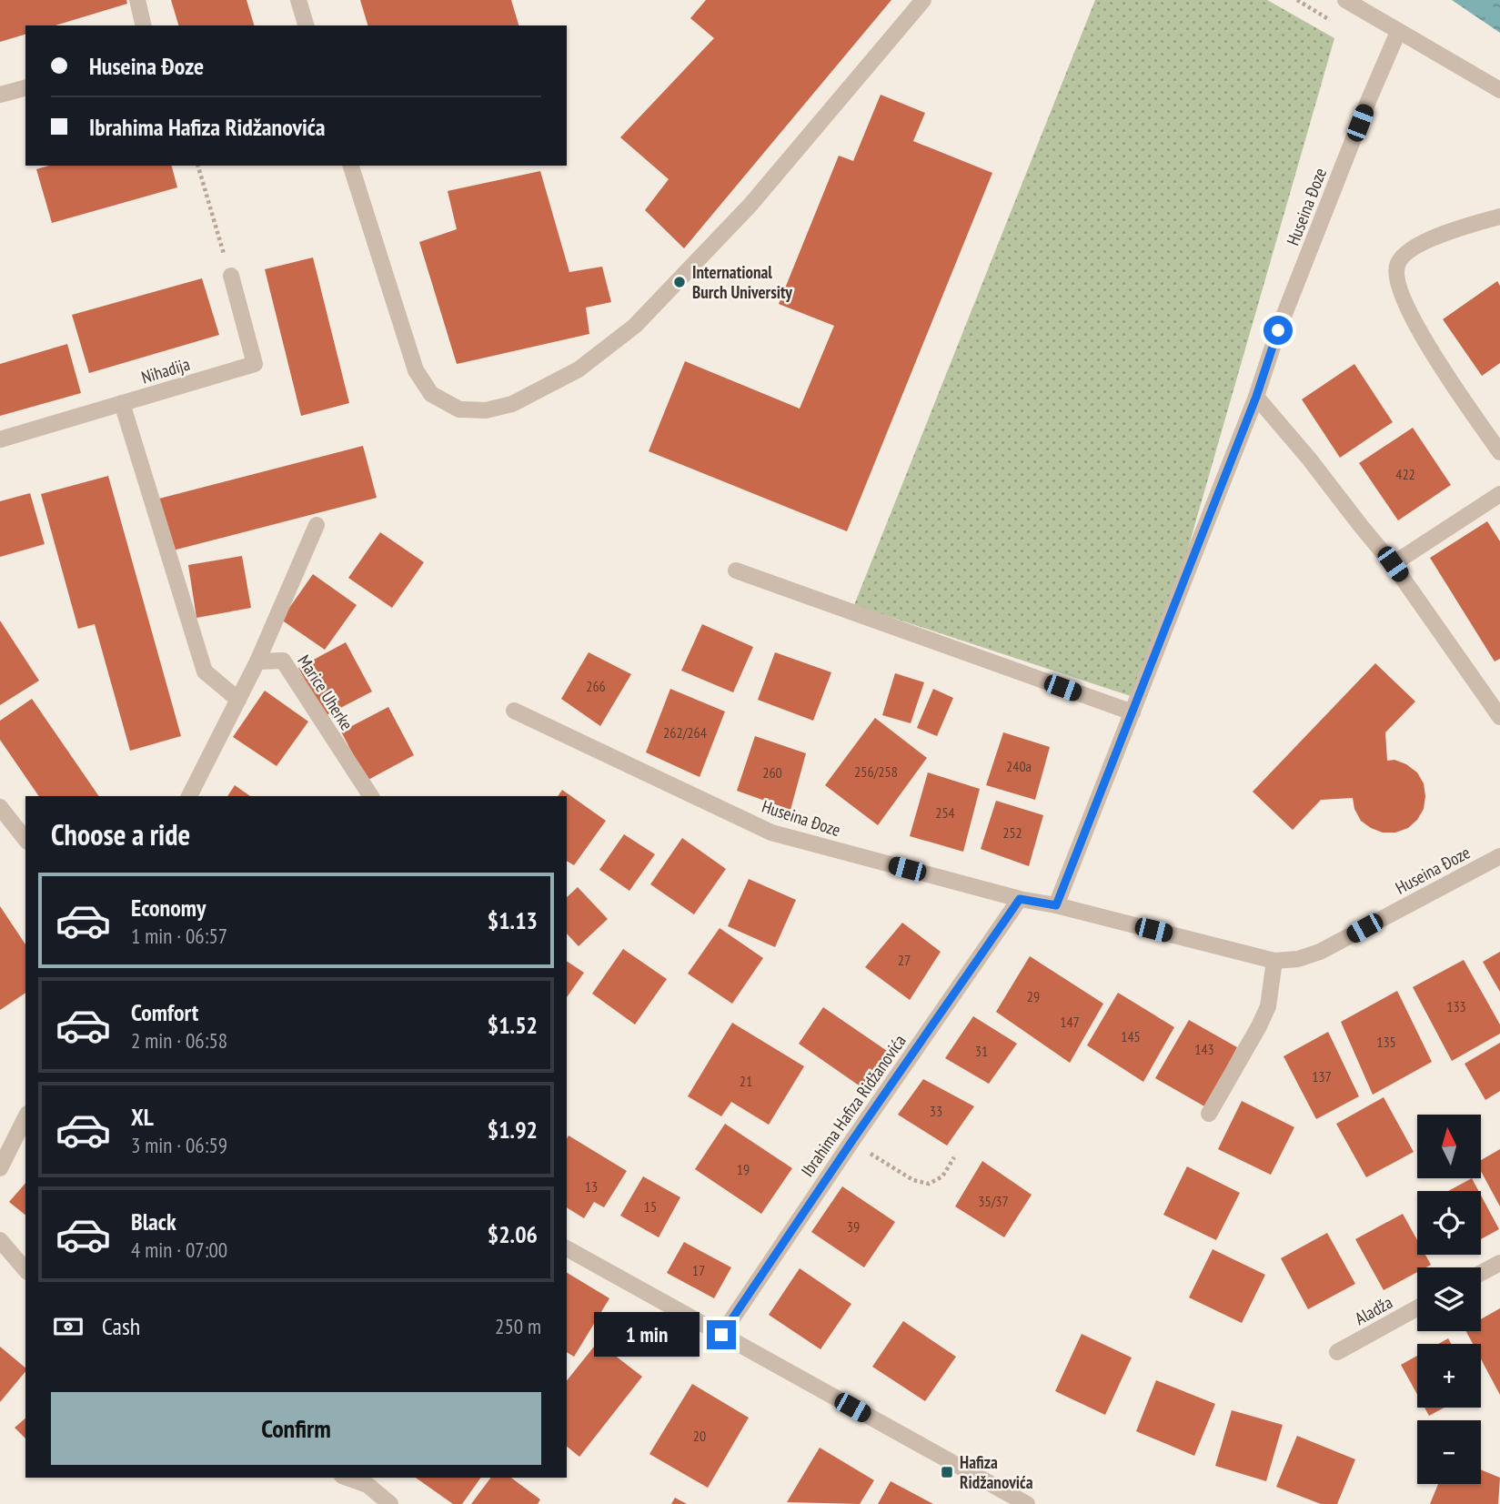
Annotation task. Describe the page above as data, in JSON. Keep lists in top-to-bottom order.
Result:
{
  "streets": {
    "street": [
      "Huseina Đoze",
      "Nihadija",
      "Marice Uherke",
      "Ibrahima Hafiza Ridžanovića",
      "Aladža"
    ]
  },
  "crossings": [
    ["Huseina Đoze", "Ibrahima Hafiza Ridžanovića"]
  ],
  "places": {
    "other": ["International Burch University"],
    "transit": ["Hafiza Ridžanovića"]
  },
  "house_numbers": [
    "422",
    "266",
    "262/264",
    "240a",
    "256/258",
    "260",
    "254",
    "252",
    "27",
    "29",
    "133",
    "147",
    "145",
    "135",
    "143",
    "31",
    "137",
    "21",
    "33",
    "19",
    "13",
    "35/37",
    "15",
    "39",
    "17",
    "20"
  ],
  "north": "top",
  "page": {
    "banner": ["Huseina Đoze", "Ibrahima Hafiza Ridžanovića"],
    "heading": "Choose a ride",
    "list": [
      {
        "name": "Economy",
        "note": "1 min · 06:57",
        "value": "$1.13"
      },
      {
        "name": "Comfort",
        "note": "2 min · 06:58",
        "value": "$1.52"
      },
      {
        "name": "XL",
        "note": "3 min · 06:59",
        "value": "$1.92"
      },
      {
        "name": "Black",
        "note": "4 min · 07:00",
        "value": "$2.06"
      }
    ],
    "map_buttons": ["+", "−"],
    "pay": ["Cash", "250 m"],
    "bubble": "1 min",
    "buttons": "Confirm"
  }
}
